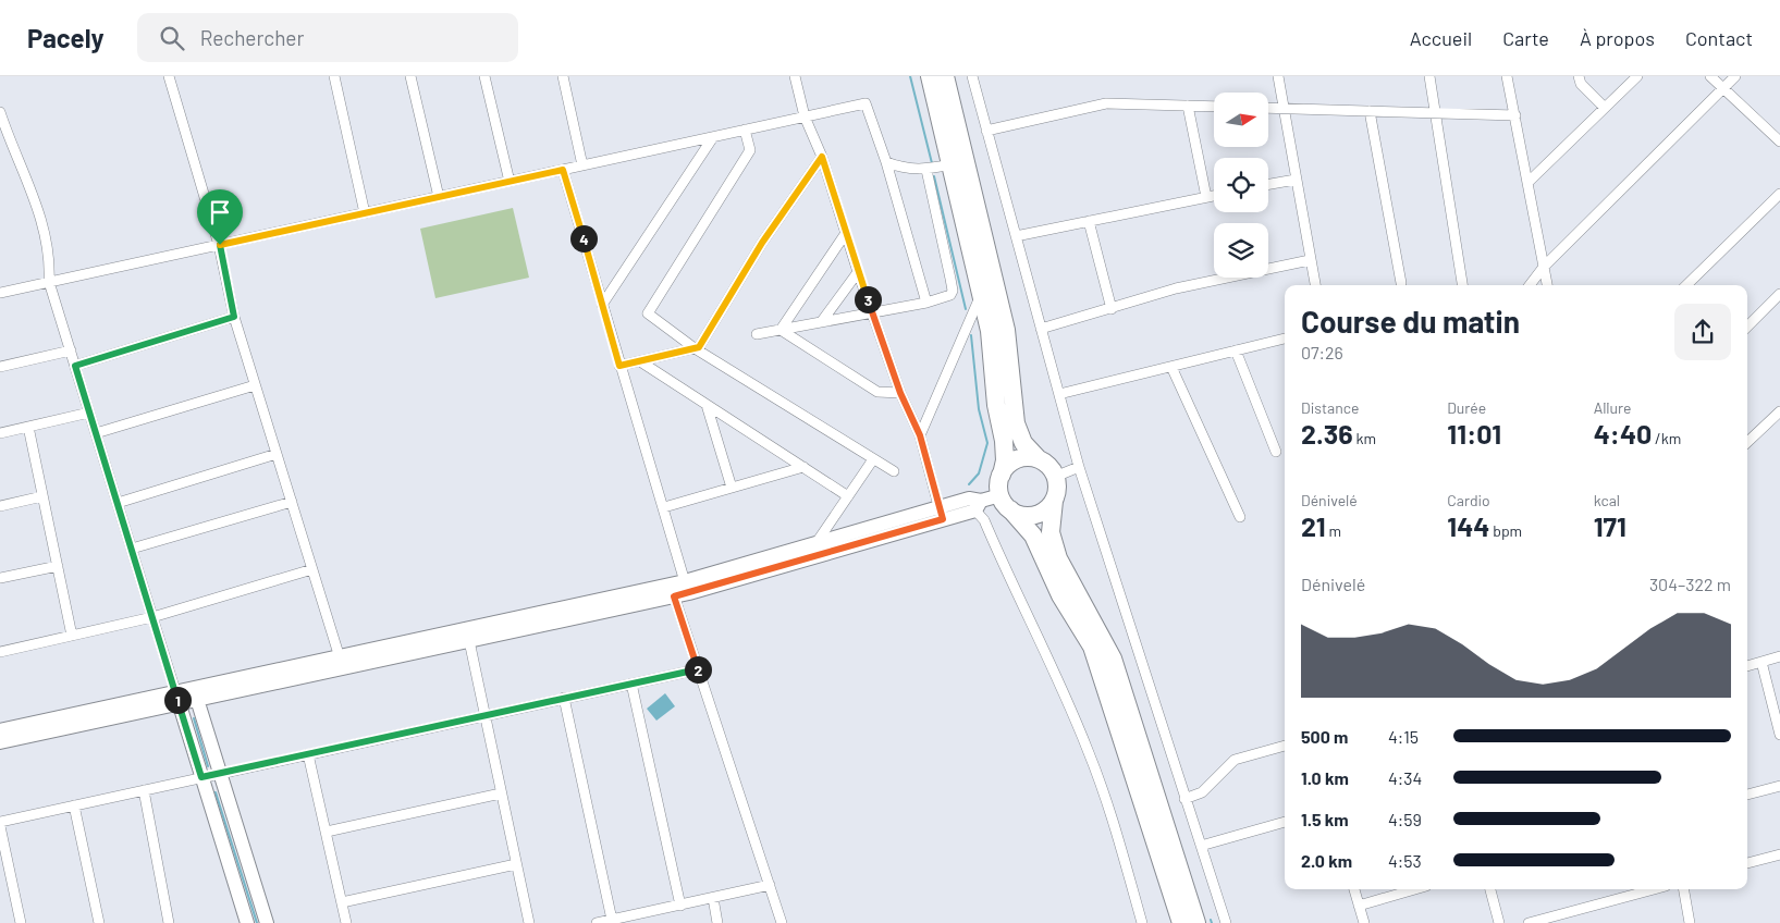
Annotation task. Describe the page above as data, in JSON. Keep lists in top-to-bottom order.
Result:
{
  "north": "right",
  "page": {
    "header": "Pacely",
    "search": "Rechercher",
    "nav": [
      "Accueil",
      "Carte",
      "À propos",
      "Contact"
    ],
    "pins": [
      "4",
      "3",
      "2",
      "1"
    ],
    "heading": ["Course du matin", "07:26"],
    "stats": [
      ["Distance", "2.36 km"],
      ["Durée", "11:01"],
      ["Allure", "4:40 /km"],
      ["Dénivelé", "21 m"],
      ["Cardio", "144 bpm"],
      ["kcal", "171"]
    ],
    "chart": ["Dénivelé", "304–322 m"],
    "list": [
      {
        "name": "500 m",
        "note": "4:15"
      },
      {
        "name": "1.0 km",
        "note": "4:34"
      },
      {
        "name": "1.5 km",
        "note": "4:59"
      },
      {
        "name": "2.0 km",
        "note": "4:53"
      }
    ]
  }
}
